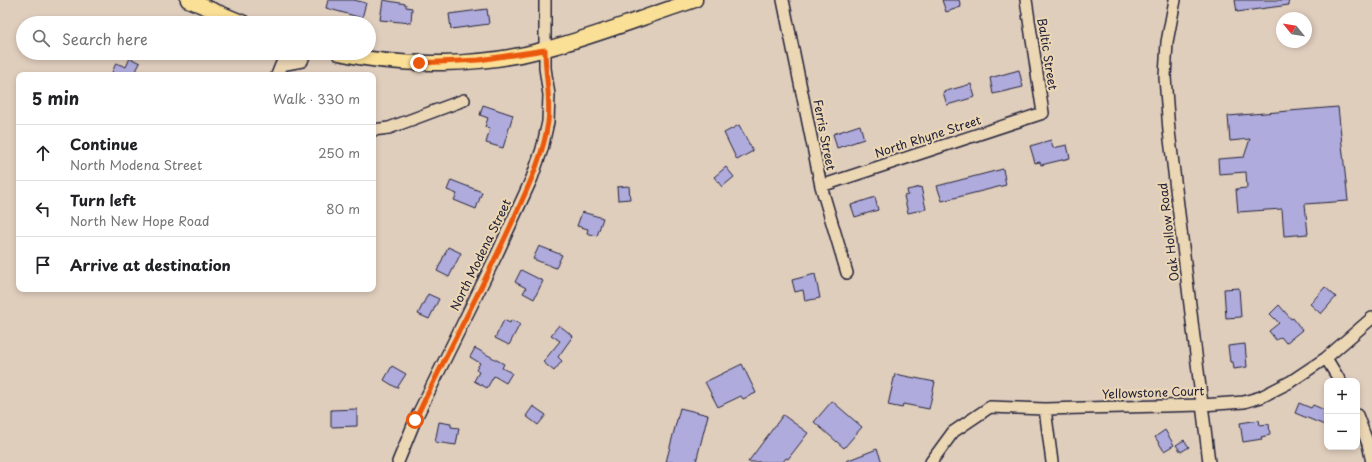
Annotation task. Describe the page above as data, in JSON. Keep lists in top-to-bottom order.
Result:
{
  "streets": {
    "street": [
      "Baltic Street",
      "Ferris Street",
      "North Rhyne Street",
      "Oak Hollow Road",
      "North Modena Street",
      "Yellowstone Court"
    ]
  },
  "crossings": [
    ["Baltic Street", "North Rhyne Street"],
    ["Ferris Street", "North Rhyne Street"],
    ["Oak Hollow Road", "Yellowstone Court"]
  ],
  "north": "top left",
  "page": {
    "search": "Search here",
    "heading": ["5 min", "Walk · 330 m"],
    "list": [
      ["Continue", "North Modena Street", "250 m"],
      ["Turn left", "North New Hope Road", "80 m"],
      "Arrive at destination"
    ],
    "map_buttons": ["+", "−"]
  }
}
